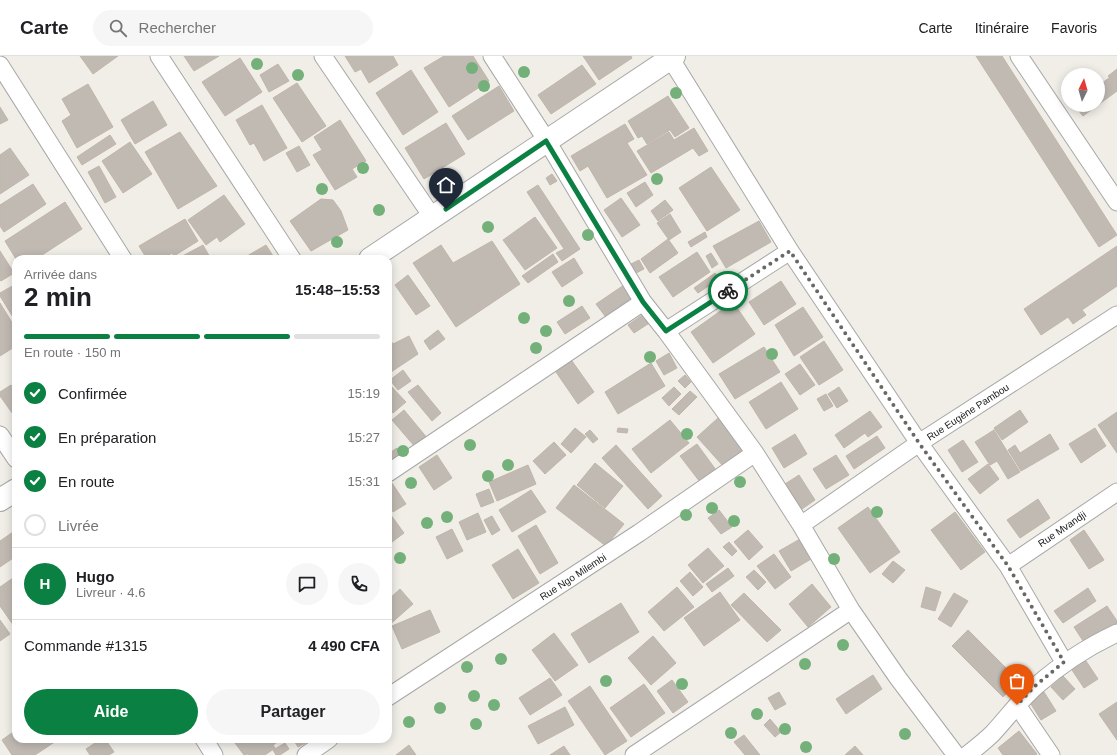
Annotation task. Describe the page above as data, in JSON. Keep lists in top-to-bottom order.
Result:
{
  "streets": {
    "street": ["Rue Eugène Pambou", "Rue Mvandji", "Rue Ngo Milembi"]
  },
  "north": "top",
  "page": {
    "header": "Carte",
    "search": "Rechercher",
    "nav": ["Carte", "Itinéraire", "Favoris"],
    "heading": ["2 min", "Arrivée dans", "15:48–15:53"],
    "panel": [
      "Hugo",
      "Livreur · 4.6",
      "Commande #1315",
      "4 490 CFA"
    ],
    "bar": "En route · 150 m",
    "list": [
      ["Confirmée", "15:19"],
      ["En préparation", "15:27"],
      ["En route", "15:31"],
      "Livrée"
    ],
    "round": "H",
    "buttons": ["Aide", "Partager"]
  }
}
